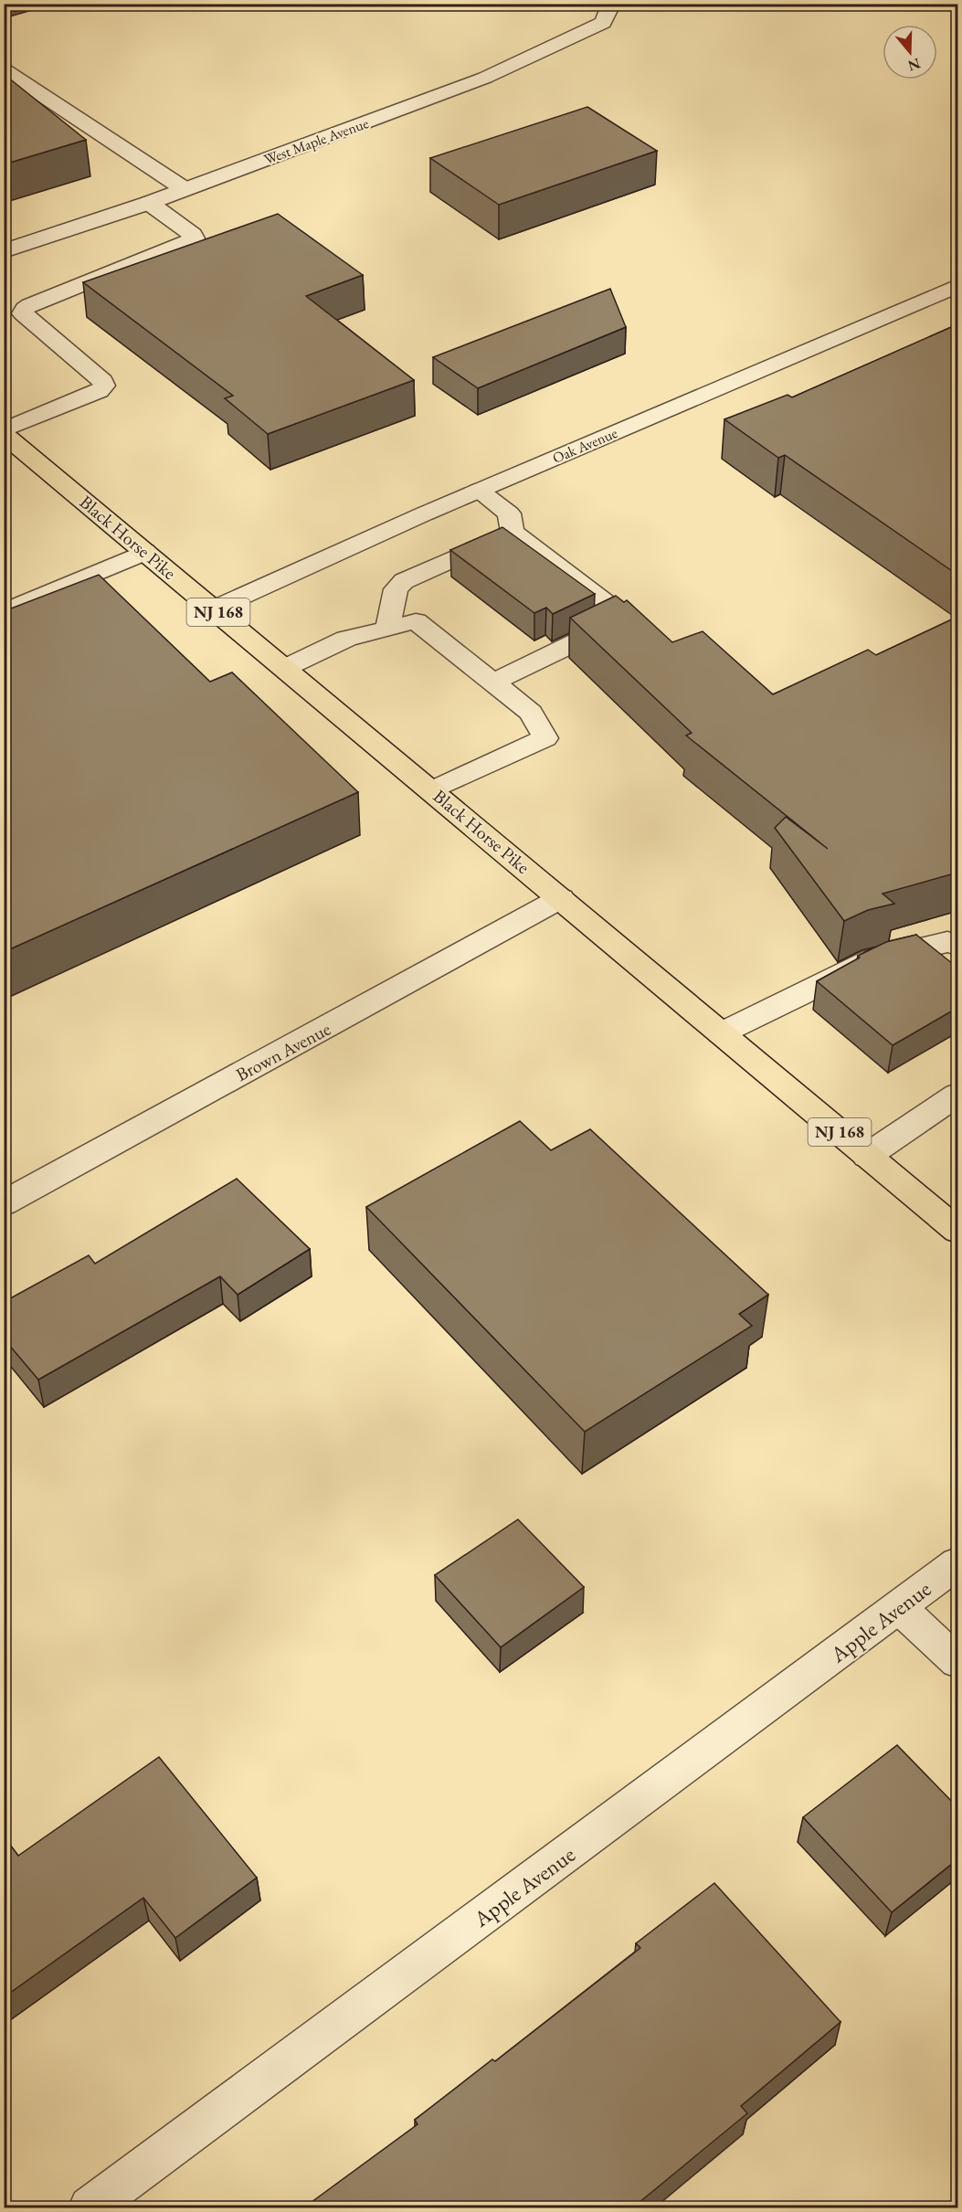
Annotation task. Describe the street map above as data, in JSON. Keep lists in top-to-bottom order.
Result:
{
  "streets": {
    "main road": ["Black Horse Pike", "NJ 168"],
    "street": [
      "West Maple Avenue",
      "Oak Avenue",
      "Brown Avenue",
      "Apple Avenue"
    ]
  },
  "crossings": [
    ["Oak Avenue", "Black Horse Pike"],
    ["Black Horse Pike", "Brown Avenue"]
  ],
  "north": "bottom"
}
